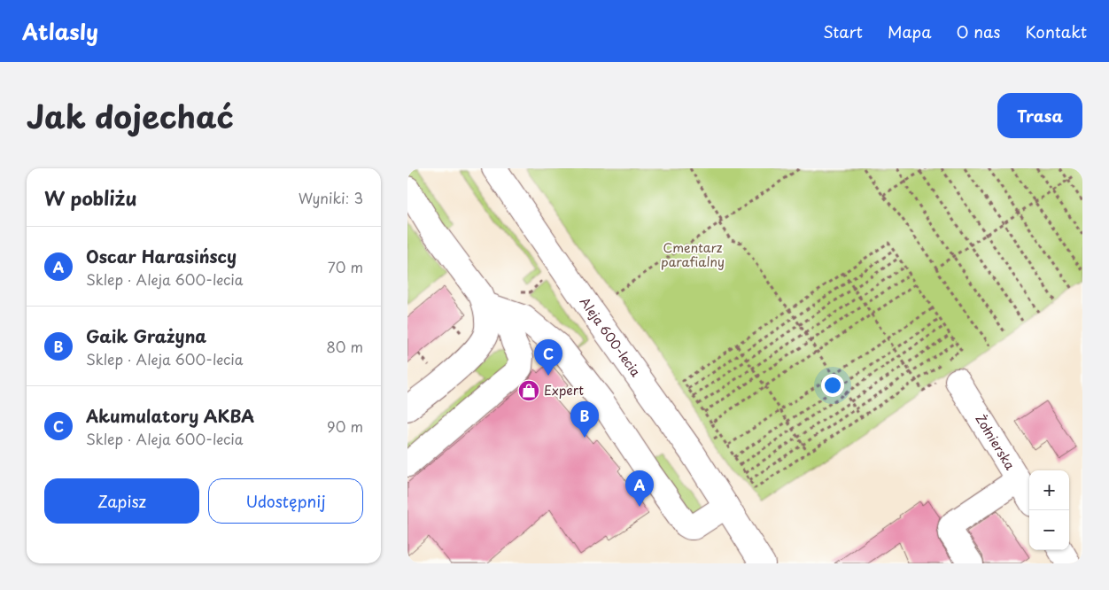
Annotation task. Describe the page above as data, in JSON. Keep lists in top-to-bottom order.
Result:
{
  "streets": {
    "street": ["Aleja 600-lecia", "Żołnierska"]
  },
  "parks": ["Cmentarz parafialny"],
  "places": {
    "shop": ["Expert"]
  },
  "page": {
    "header": "Atlasly",
    "nav": [
      "Start",
      "Mapa",
      "O nas",
      "Kontakt"
    ],
    "title": "Jak dojechać",
    "buttons": [
      "Trasa",
      ["Zapisz", "Udostępnij"]
    ],
    "heading": ["W pobliżu", "Wyniki: 3"],
    "list": [
      {
        "mark": "A",
        "name": "Oscar Harasińscy",
        "note": "Sklep · Aleja 600-lecia",
        "value": "70 m"
      },
      {
        "mark": "B",
        "name": "Gaik Grażyna",
        "note": "Sklep · Aleja 600-lecia",
        "value": "80 m"
      },
      {
        "mark": "C",
        "name": "Akumulatory AKBA",
        "note": "Sklep · Aleja 600-lecia",
        "value": "90 m"
      }
    ],
    "pins": ["C", "B", "A"],
    "map_buttons": ["+", "−"]
  }
}
